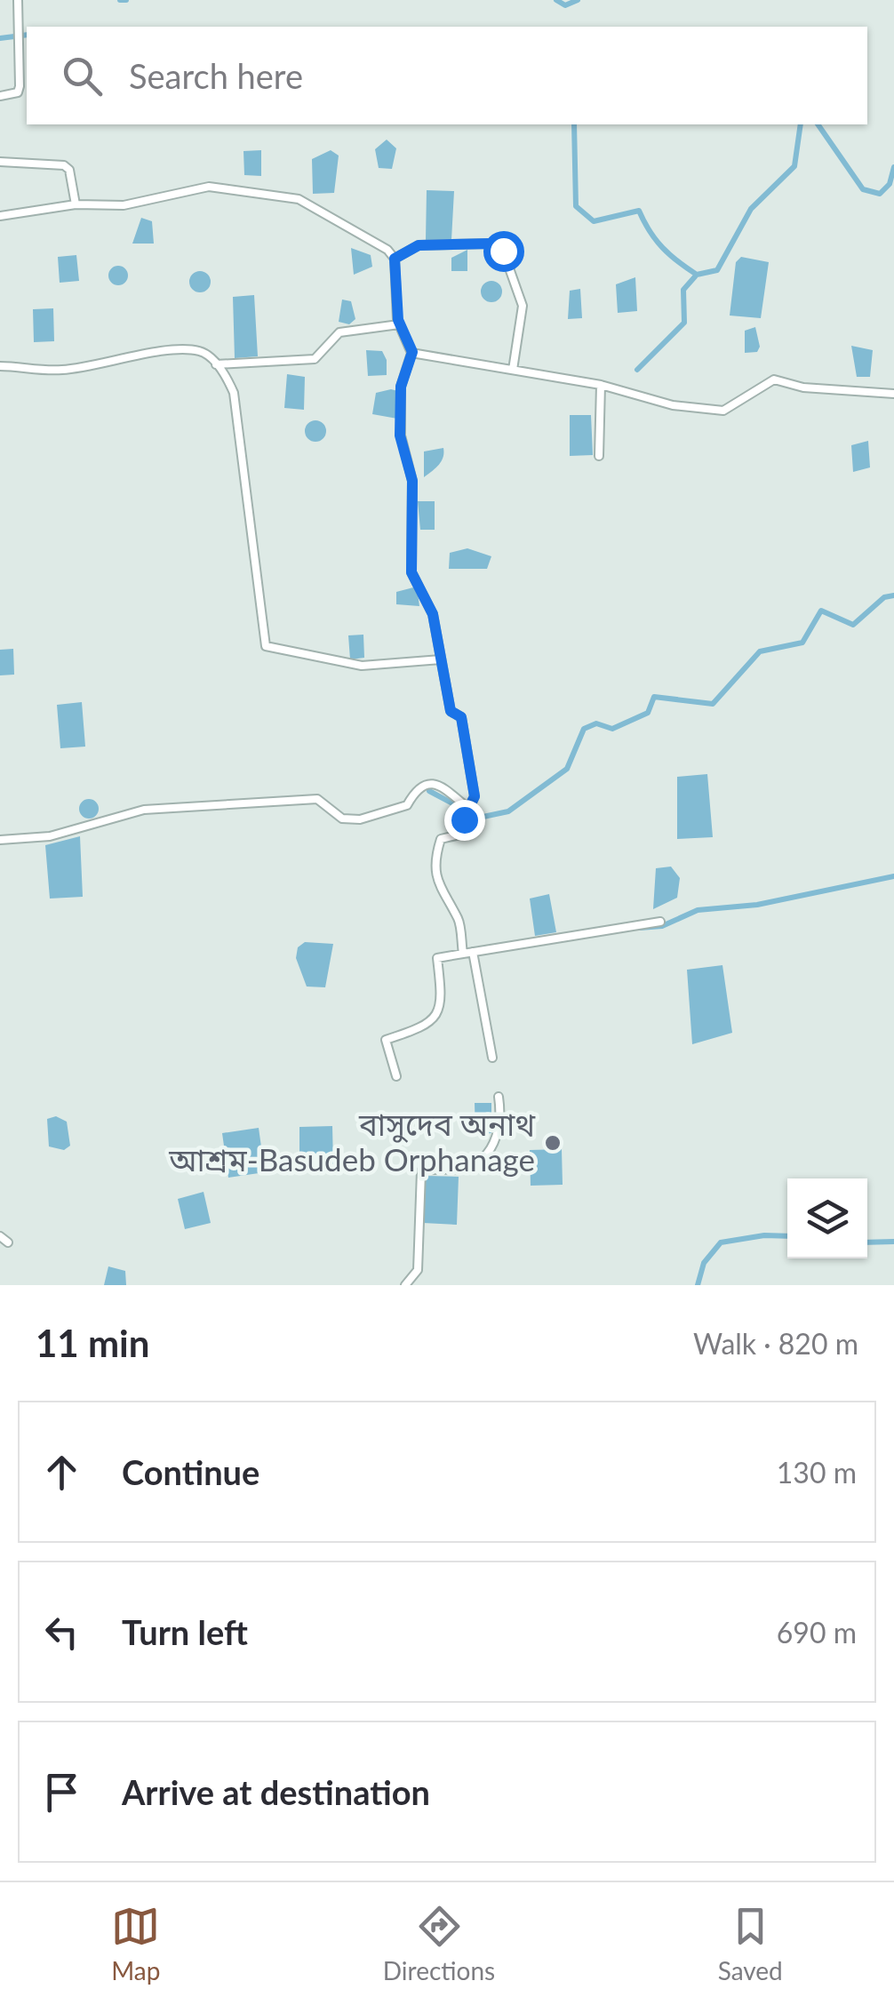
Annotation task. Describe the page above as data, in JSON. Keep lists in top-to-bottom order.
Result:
{
  "places": ["বাসুদেব অনাথ আশ্রম-Basudeb Orphanage"],
  "page": {
    "search": "Search here",
    "heading": ["11 min", "Walk · 820 m"],
    "list": [
      ["Continue", "130 m"],
      ["Turn left", "690 m"],
      "Arrive at destination"
    ],
    "nav": ["Map", "Directions", "Saved"]
  }
}
